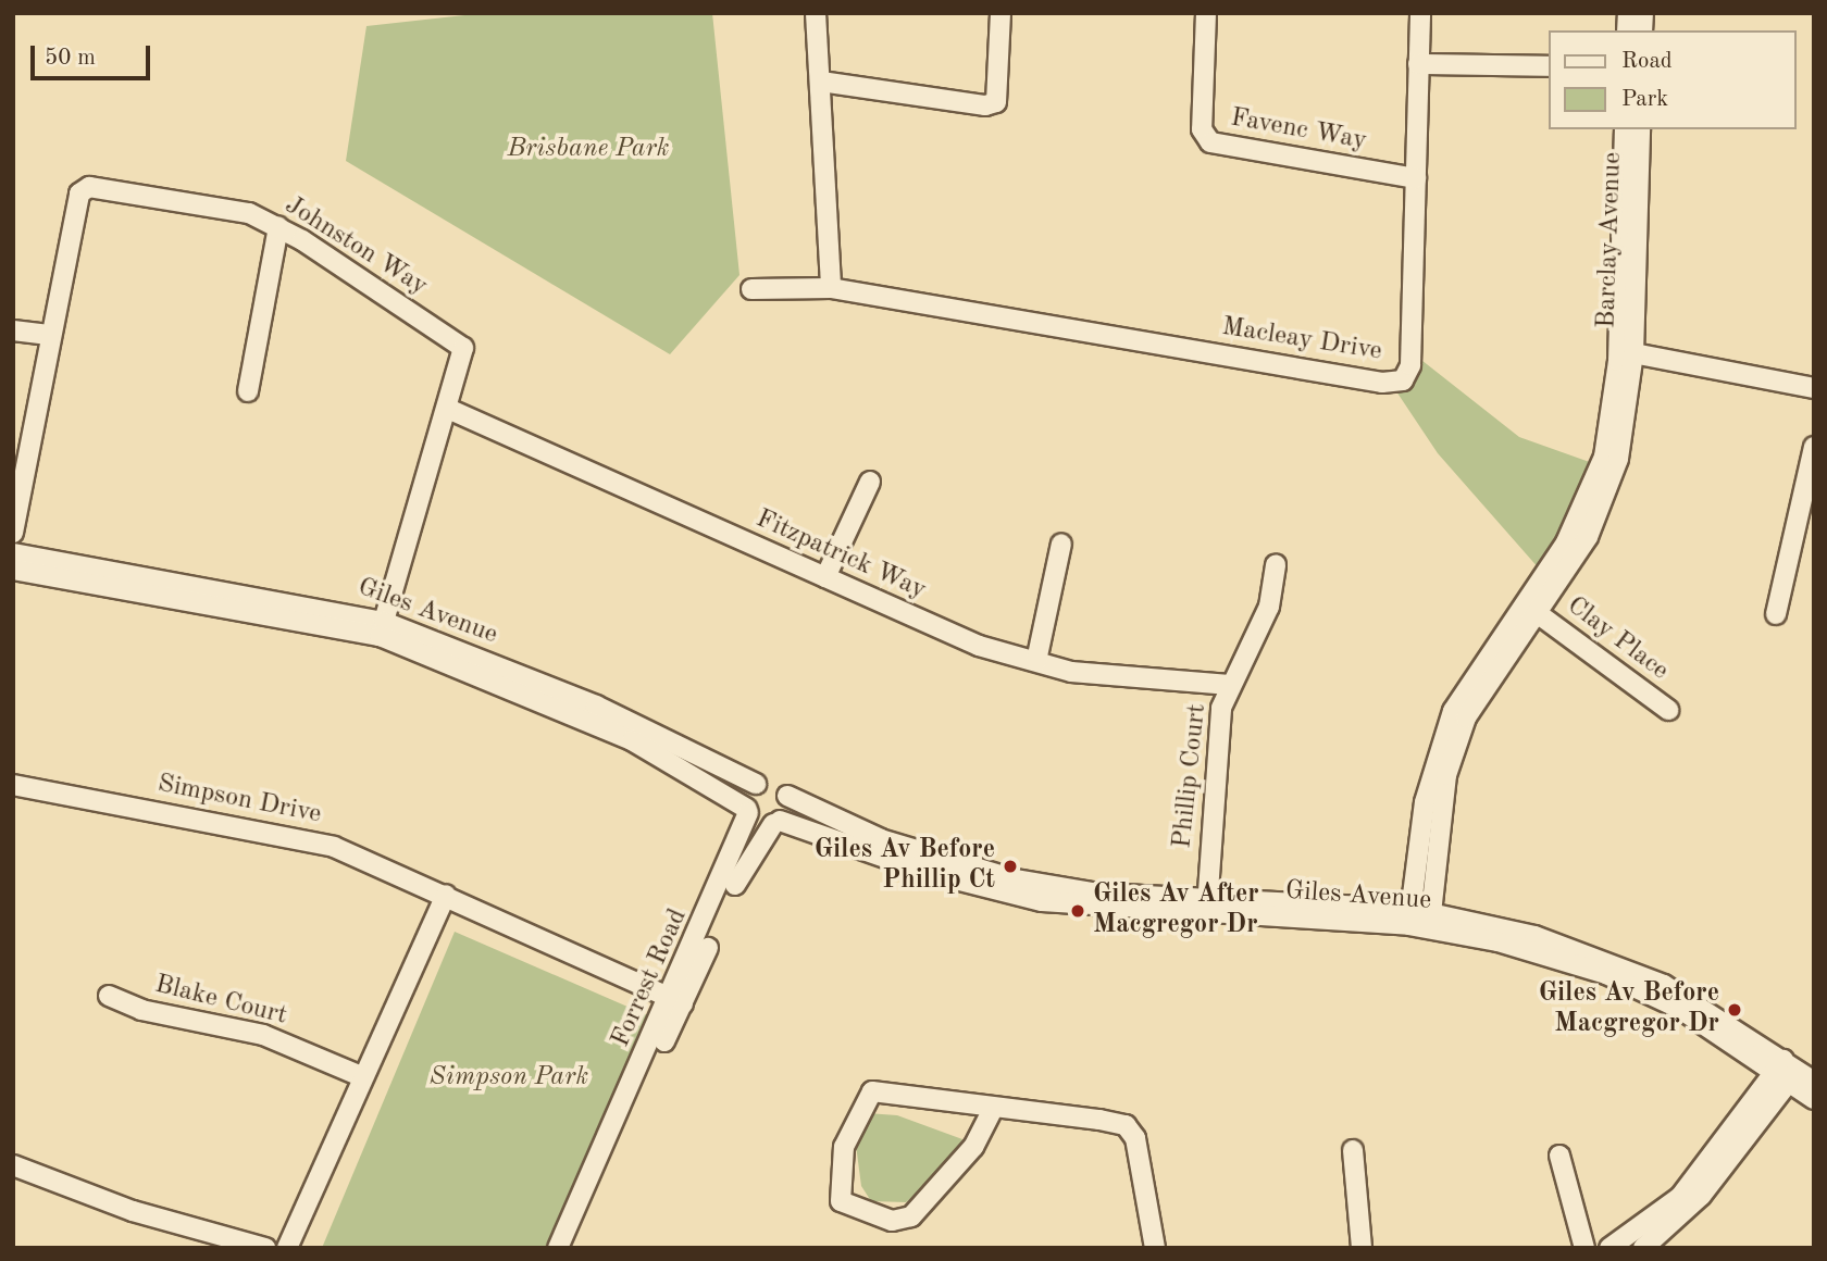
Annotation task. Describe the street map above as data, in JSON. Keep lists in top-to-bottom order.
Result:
{
  "streets": {
    "street": [
      "Favenc Way",
      "Barclay Avenue",
      "Johnston Way",
      "Macleay Drive",
      "Fitzpatrick Way",
      "Giles Avenue",
      "Clay Place",
      "Phillip Court",
      "Simpson Drive",
      "Forrest Road",
      "Blake Court"
    ]
  },
  "crossings": [
    ["Favenc Way", "Macleay Drive"],
    ["Barclay Avenue", "Giles Avenue"],
    ["Barclay Avenue", "Clay Place"],
    ["Johnston Way", "Fitzpatrick Way"],
    ["Johnston Way", "Giles Avenue"],
    ["Fitzpatrick Way", "Phillip Court"],
    ["Giles Avenue", "Phillip Court"],
    ["Giles Avenue", "Forrest Road"],
    ["Simpson Drive", "Forrest Road"]
  ],
  "parks": ["Brisbane Park", "Simpson Park"],
  "places": ["Giles Av Before Phillip Ct", "Giles Av After Macgregor Dr", "Giles Av Before Macgregor Dr"],
  "legend": ["Road", "Park"],
  "scale_bar": "50 m"
}
